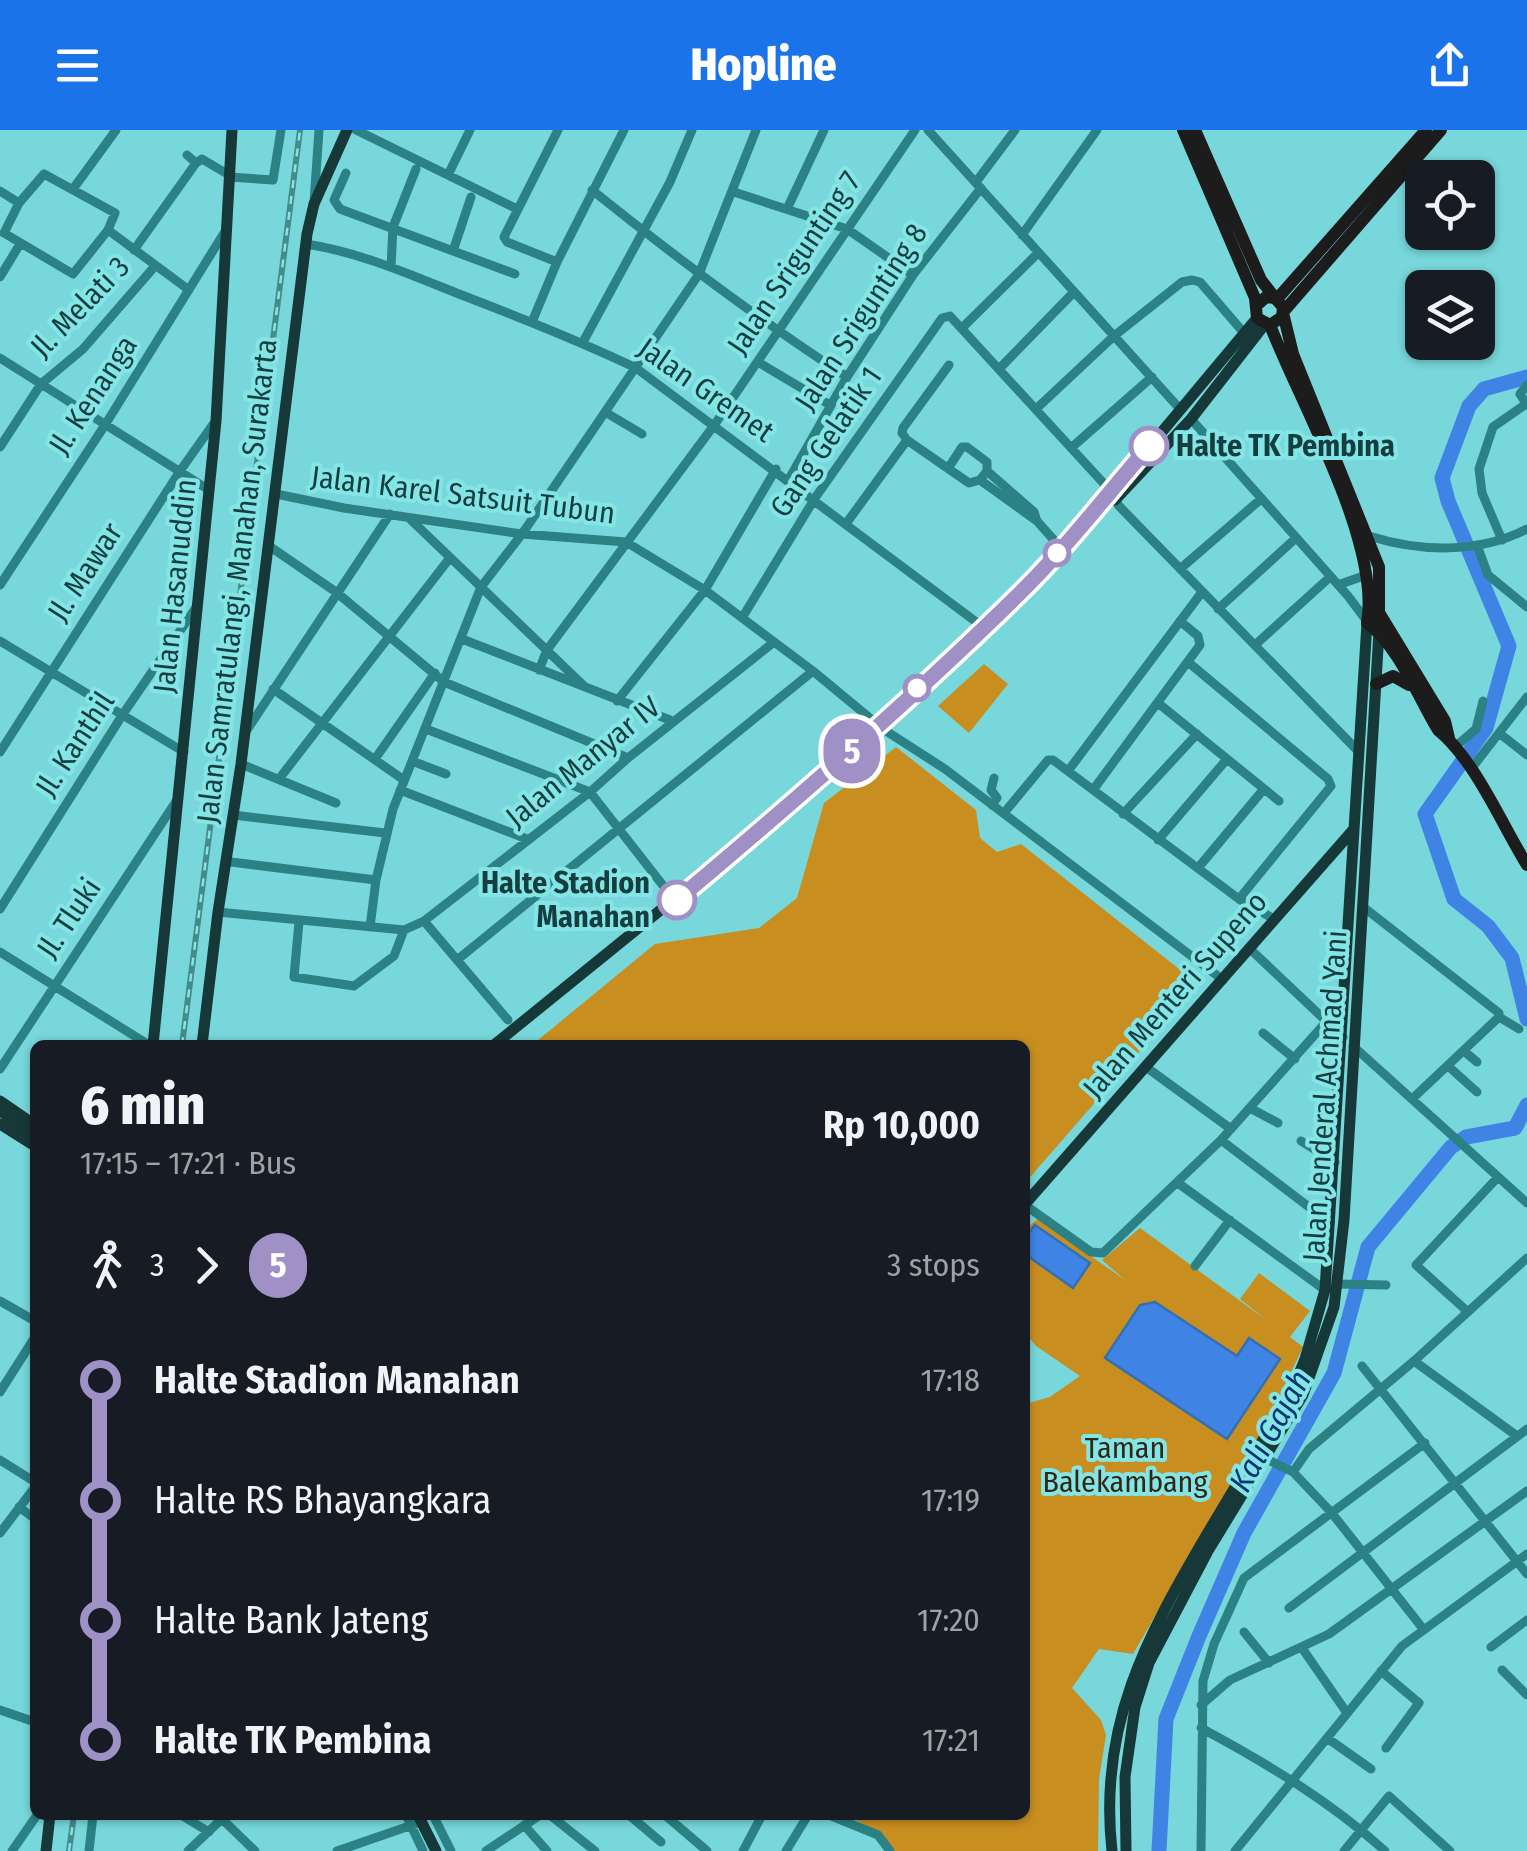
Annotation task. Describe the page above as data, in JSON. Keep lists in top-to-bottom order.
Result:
{
  "streets": {
    "highway": ["Jalan Jenderal Achmad Yani"],
    "main road": ["Jalan Samratulangi, Manahan, Surakarta", "Jalan Hasanuddin", "Jalan Menteri Supeno"],
    "street": [
      "Jalan Srigunting 7",
      "Jl. Melati 3",
      "Jalan Srigunting 8",
      "Jalan Gremet",
      "Jl. Kenanga",
      "Gang Gelatik 1",
      "Jalan Karel Satsuit Tubun",
      "Jl. Mawar",
      "Jl. Kanthil",
      "Jalan Manyar IV",
      "Jl. Tluki"
    ]
  },
  "crossings": [
    ["Jalan Srigunting 7", "Jalan Gremet"],
    ["Jalan Srigunting 7", "Jalan Karel Satsuit Tubun"],
    ["Jalan Srigunting 8", "Jalan Gremet"],
    ["Jalan Gremet", "Gang Gelatik 1"],
    ["Jalan Gremet", "Jalan Samratulangi, Manahan, Surakarta"],
    ["Jl. Kenanga", "Jalan Hasanuddin"],
    ["Gang Gelatik 1", "Jalan Karel Satsuit Tubun"],
    ["Jalan Karel Satsuit Tubun", "Jalan Samratulangi, Manahan, Surakarta"],
    ["Jalan Karel Satsuit Tubun", "Jalan Manyar IV"],
    ["Jalan Karel Satsuit Tubun", "Jalan Menteri Supeno"],
    ["Jl. Mawar", "Jalan Hasanuddin"],
    ["Jalan Hasanuddin", "Jl. Kanthil"],
    ["Jalan Hasanuddin", "Jl. Tluki"],
    ["Jalan Menteri Supeno", "Jalan Jenderal Achmad Yani"]
  ],
  "water": ["Kali Gajah"],
  "parks": ["Taman Balekambang"],
  "places": ["Halte TK Pembina", "Halte Stadion Manahan"],
  "lines": ["bus line 5"],
  "page": {
    "header": "Hopline",
    "on_map": "5",
    "heading": ["6 min", "17:15 – 17:21 · Bus", "Rp 10,000"],
    "legs": ["3", "5", "3 stops"],
    "list": [
      {
        "name": "Halte Stadion Manahan",
        "value": "17:18"
      },
      {
        "name": "Halte RS Bhayangkara",
        "value": "17:19"
      },
      {
        "name": "Halte Bank Jateng",
        "value": "17:20"
      },
      {
        "name": "Halte TK Pembina",
        "value": "17:21"
      }
    ]
  }
}
